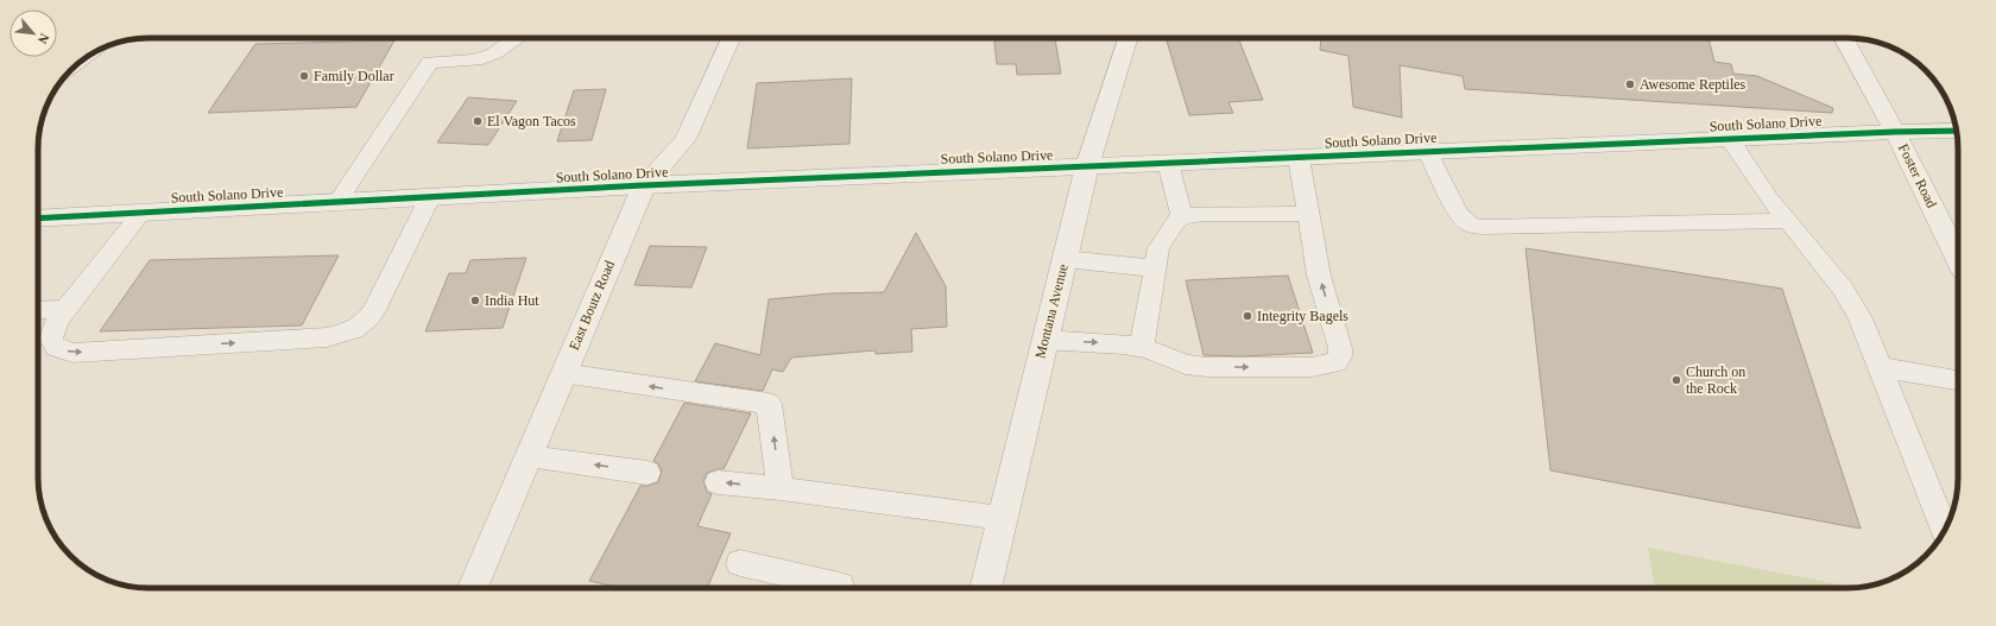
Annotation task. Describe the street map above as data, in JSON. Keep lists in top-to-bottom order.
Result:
{
  "streets": {
    "street": [
      "South Solano Drive",
      "Foster Road",
      "East Boutz Road",
      "Montana Avenue"
    ]
  },
  "crossings": [
    ["South Solano Drive", "Foster Road"],
    ["South Solano Drive", "East Boutz Road"],
    ["South Solano Drive", "Montana Avenue"]
  ],
  "places": [
    "Family Dollar",
    "Awesome Reptiles",
    "El Vagon Tacos",
    "India Hut",
    "Integrity Bagels",
    "Church on the Rock"
  ],
  "north": "bottom right"
}
